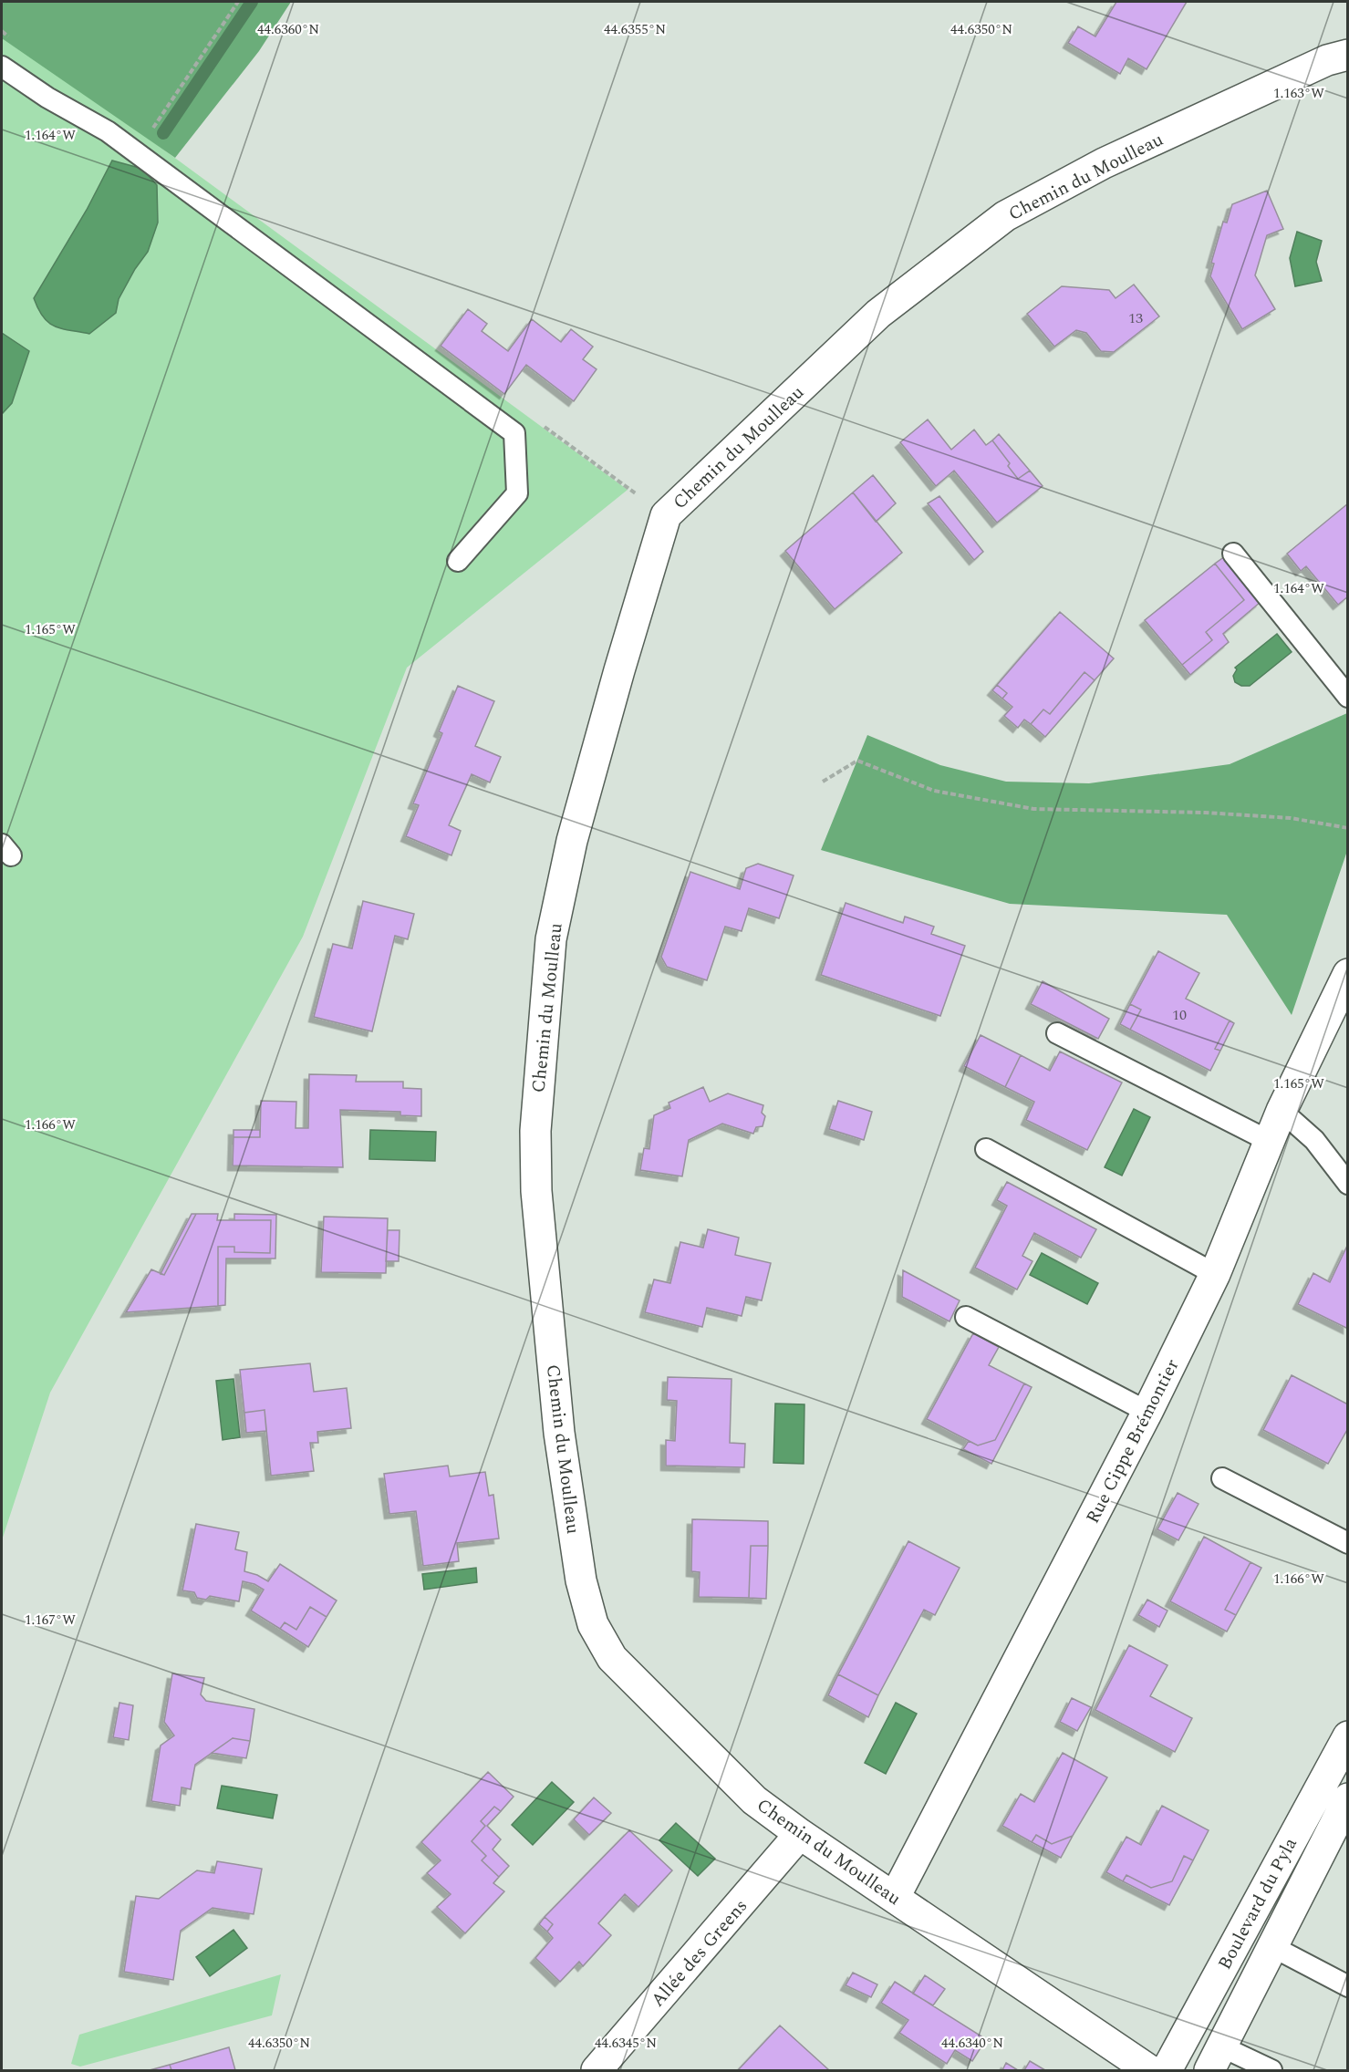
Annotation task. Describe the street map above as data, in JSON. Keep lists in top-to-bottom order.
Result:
{
  "streets": {
    "street": [
      "Chemin du Moulleau",
      "Rue Cippe Brémontier",
      "Boulevard du Pyla",
      "Allée des Greens"
    ]
  },
  "crossings": [
    ["Chemin du Moulleau", "Rue Cippe Brémontier"],
    ["Chemin du Moulleau", "Allée des Greens"]
  ],
  "house_numbers": ["13", "10"],
  "coordinates": [
    "44.6360°N",
    "44.6355°N",
    "44.6350°N",
    "1.163°W",
    "1.164°W",
    "1.165°W",
    "1.166°W",
    "1.167°W",
    "44.6345°N",
    "44.6340°N"
  ]
}
